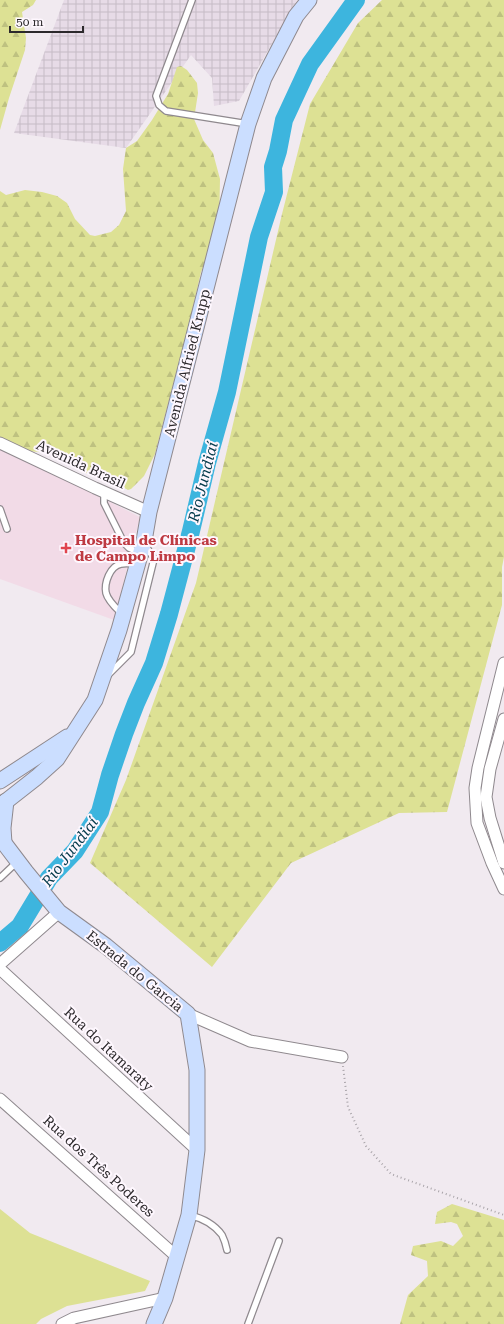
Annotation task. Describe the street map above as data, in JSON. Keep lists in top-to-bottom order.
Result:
{
  "streets": {
    "main road": ["Avenida Alfried Krupp", "Estrada do Garcia"],
    "street": ["Avenida Brasil", "Rua do Itamaraty", "Rua dos Três Poderes"]
  },
  "crossings": [
    ["Avenida Alfried Krupp", "Avenida Brasil"],
    ["Estrada do Garcia", "Rua do Itamaraty"],
    ["Estrada do Garcia", "Rua dos Três Poderes"]
  ],
  "water": ["Rio Jundiaí"],
  "places": {
    "health": ["Hospital de Clínicas de Campo Limpo"]
  },
  "scale_bar": "50 m"
}
